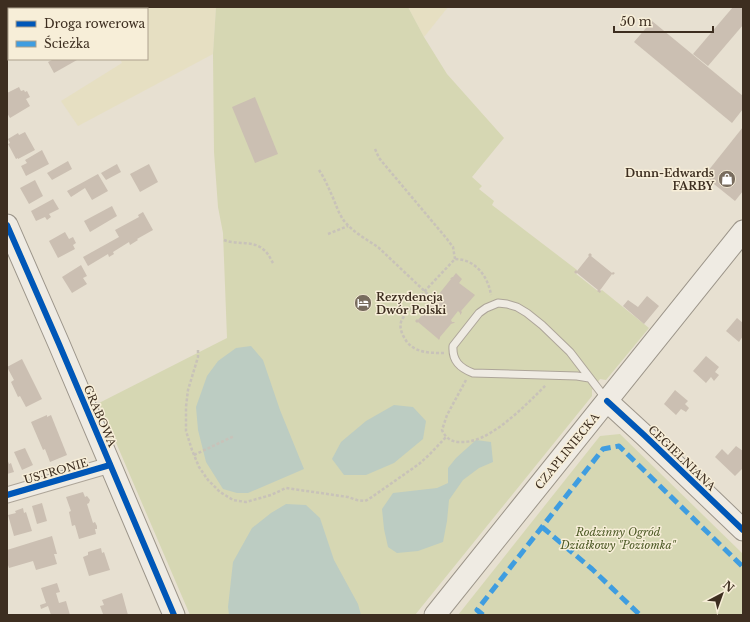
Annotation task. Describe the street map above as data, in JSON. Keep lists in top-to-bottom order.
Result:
{
  "streets": {
    "street": [
      "GRABOWA",
      "CZAPLINIECKA",
      "CEGIELNIANA",
      "USTRONIE"
    ]
  },
  "crossings": [
    ["GRABOWA", "USTRONIE"],
    ["CZAPLINIECKA", "CEGIELNIANA"]
  ],
  "parks": ["Rodzinny Ogród Działkowy \"Poziomka\""],
  "places": {
    "shop": ["Dunn-Edwards FARBY"],
    "hotel": ["Rezydencja Dwór Polski"]
  },
  "legend": ["Droga rowerowa", "Ścieżka"],
  "scale_bar": "50 m",
  "north": "top right"
}
